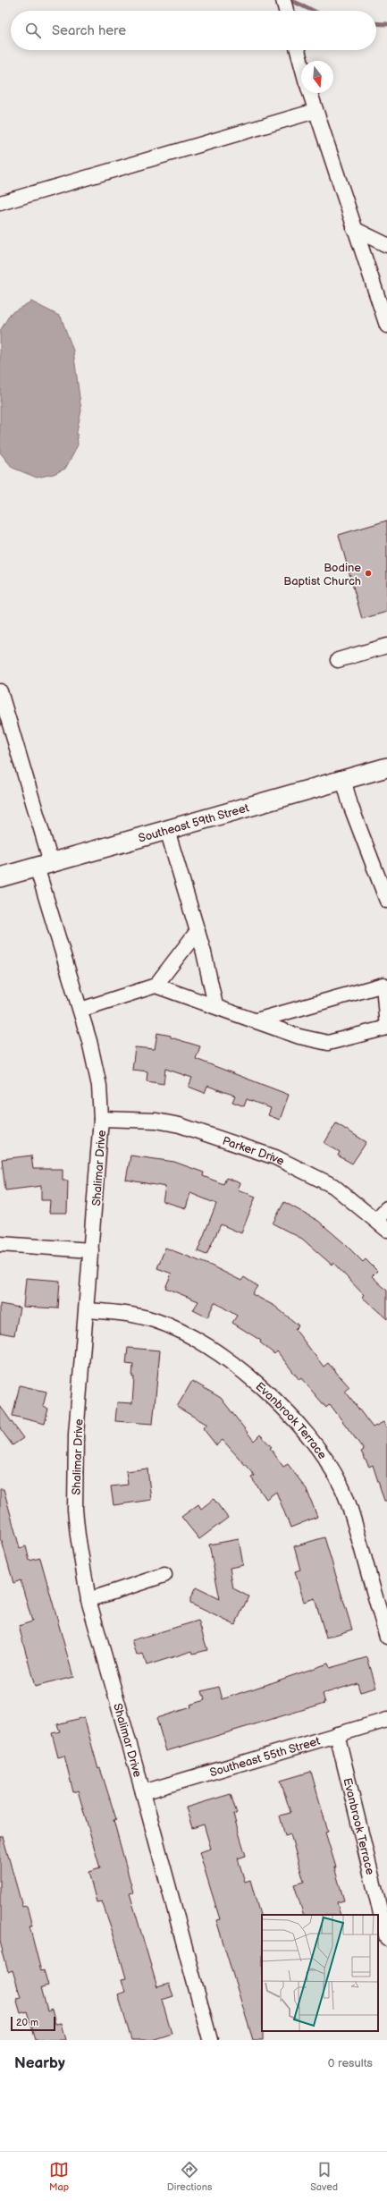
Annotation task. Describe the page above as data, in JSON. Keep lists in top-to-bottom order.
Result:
{
  "streets": {
    "main road": ["Southeast 59th Street"],
    "street": [
      "Parker Drive",
      "Shalimar Drive",
      "Evanbrook Terrace",
      "Southeast 55th Street"
    ]
  },
  "crossings": [
    ["Southeast 59th Street", "Shalimar Drive"],
    ["Parker Drive", "Shalimar Drive"],
    ["Shalimar Drive", "Evanbrook Terrace"],
    ["Shalimar Drive", "Southeast 55th Street"],
    ["Evanbrook Terrace", "Southeast 55th Street"]
  ],
  "places": ["Bodine Baptist Church"],
  "scale_bar": "20 m",
  "north": "bottom",
  "page": {
    "search": "Search here",
    "scale": "20 m",
    "heading": ["Nearby", "0 results"],
    "nav": ["Map", "Directions", "Saved"]
  }
}
